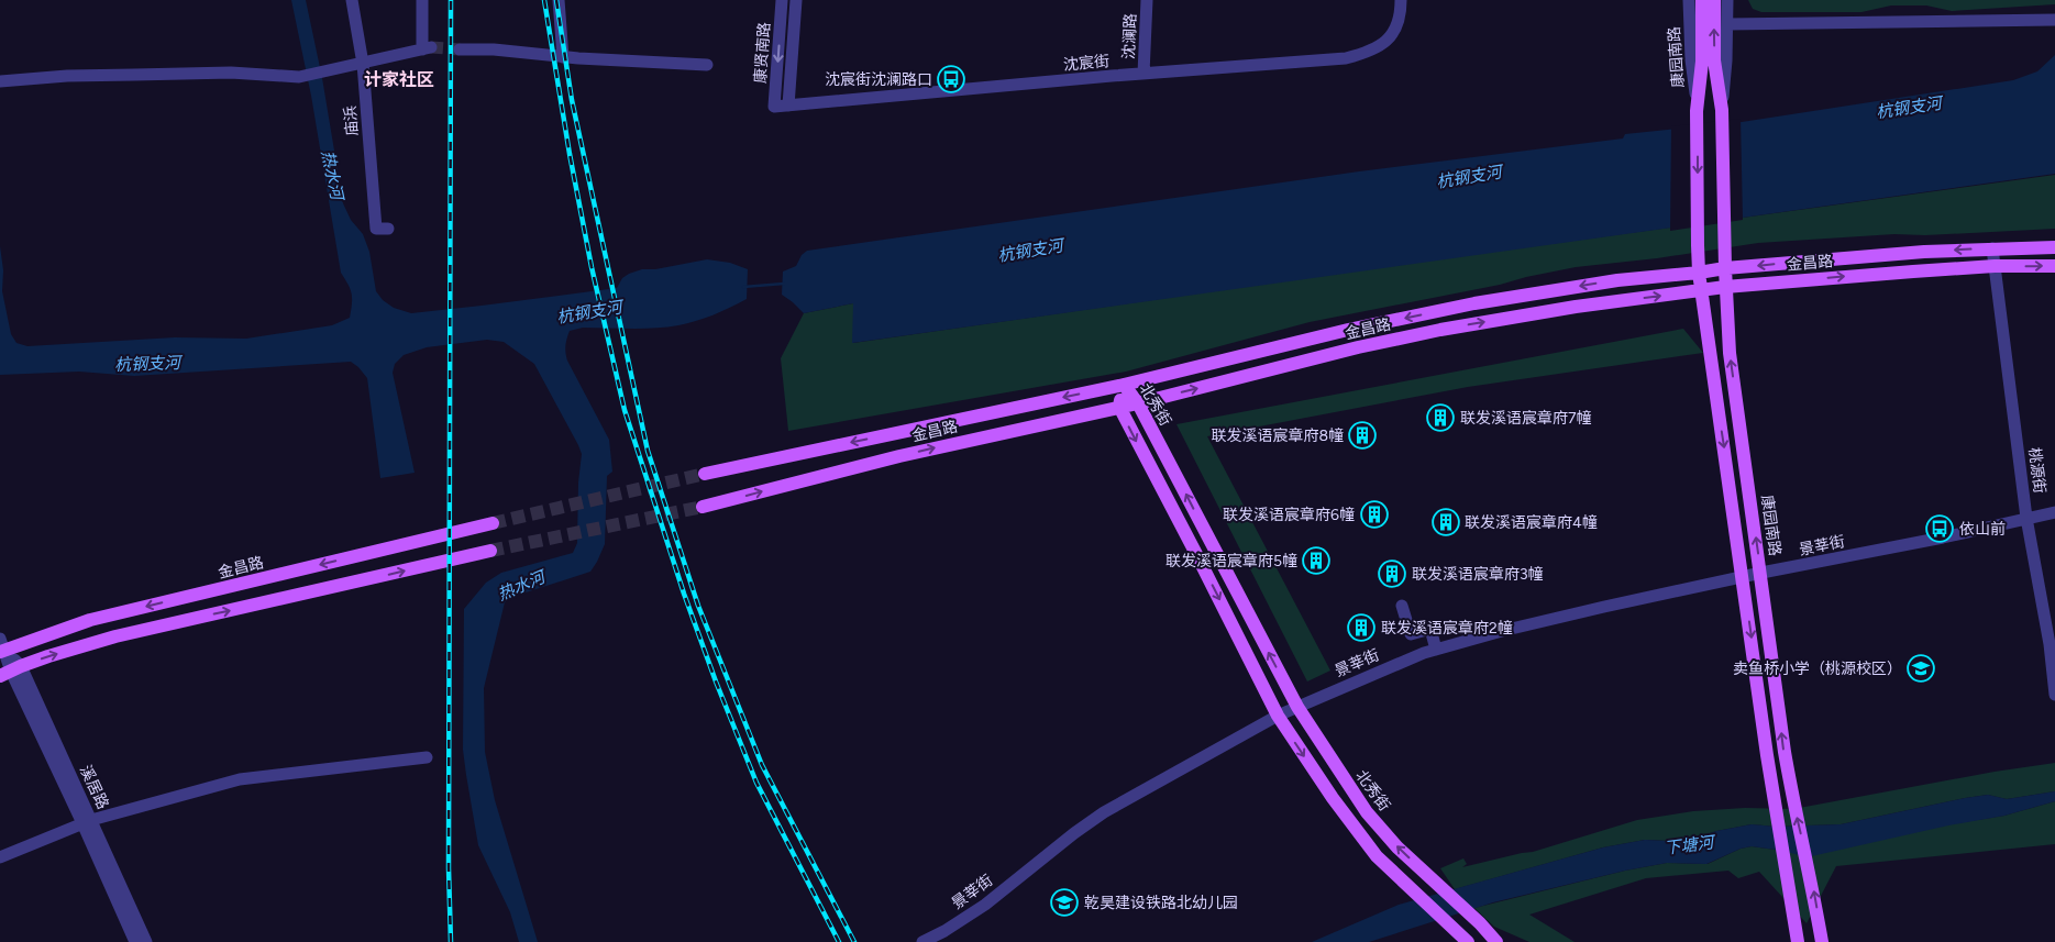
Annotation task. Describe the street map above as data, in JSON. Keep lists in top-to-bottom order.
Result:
{
  "streets": {
    "main road": ["康园南路", "金昌路", "北秀街"],
    "street": [
      "沈澜路",
      "康贤南路",
      "沈宸街",
      "庙浜",
      "桃源街",
      "景莘街",
      "溪居路"
    ]
  },
  "crossings": [
    ["沈澜路", "沈宸街"],
    ["康贤南路", "沈宸街"],
    ["康园南路", "金昌路"],
    ["康园南路", "景莘街"],
    ["金昌路", "北秀街"],
    ["金昌路", "桃源街"],
    ["金昌路", "溪居路"],
    ["北秀街", "景莘街"],
    ["桃源街", "景莘街"]
  ],
  "districts": ["计家社区"],
  "water": ["杭钢支河", "热水河", "下塘河"],
  "places": {
    "bus stop": ["沈宸街沈澜路口", "依山前"],
    "building": [
      "联发溪语宸章府7幢",
      "联发溪语宸章府8幢",
      "联发溪语宸章府6幢",
      "联发溪语宸章府4幢",
      "联发溪语宸章府5幢",
      "联发溪语宸章府3幢",
      "联发溪语宸章府2幢"
    ],
    "school or university": ["卖鱼桥小学（桃源校区）", "乾昊建设铁路北幼儿园"]
  }
}
